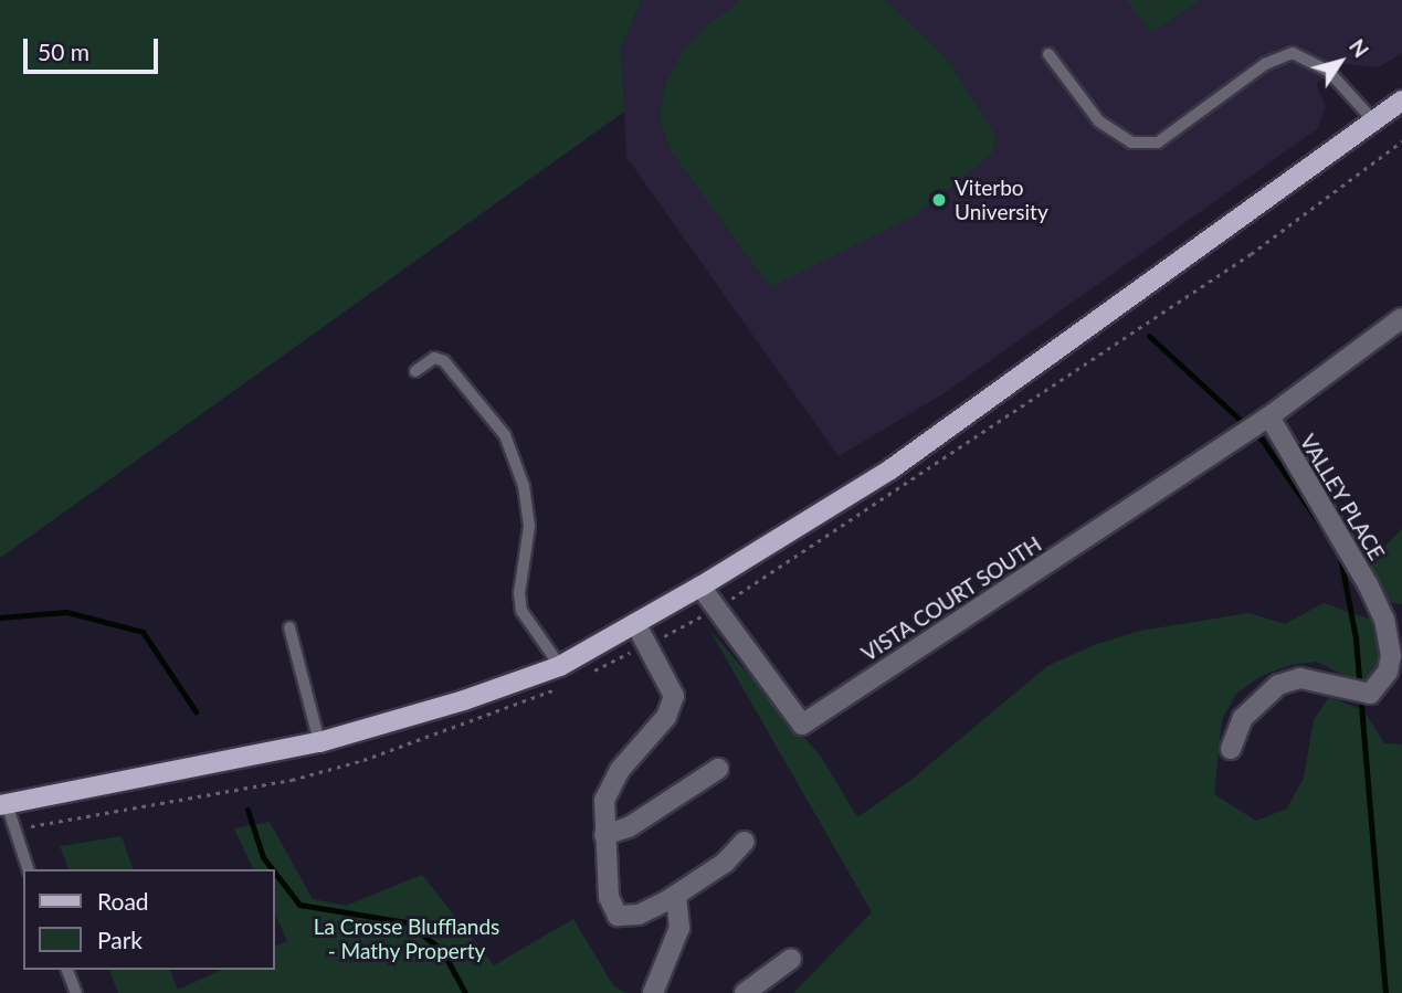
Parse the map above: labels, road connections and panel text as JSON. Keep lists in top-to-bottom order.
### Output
{
  "streets": {
    "street": ["VALLEY PLACE", "VISTA COURT SOUTH"]
  },
  "crossings": [
    ["VALLEY PLACE", "VISTA COURT SOUTH"]
  ],
  "parks": ["La Crosse Blufflands - Mathy Property"],
  "places": ["Viterbo University"],
  "legend": ["Road", "Park"],
  "scale_bar": "50 m",
  "north": "top right"
}
